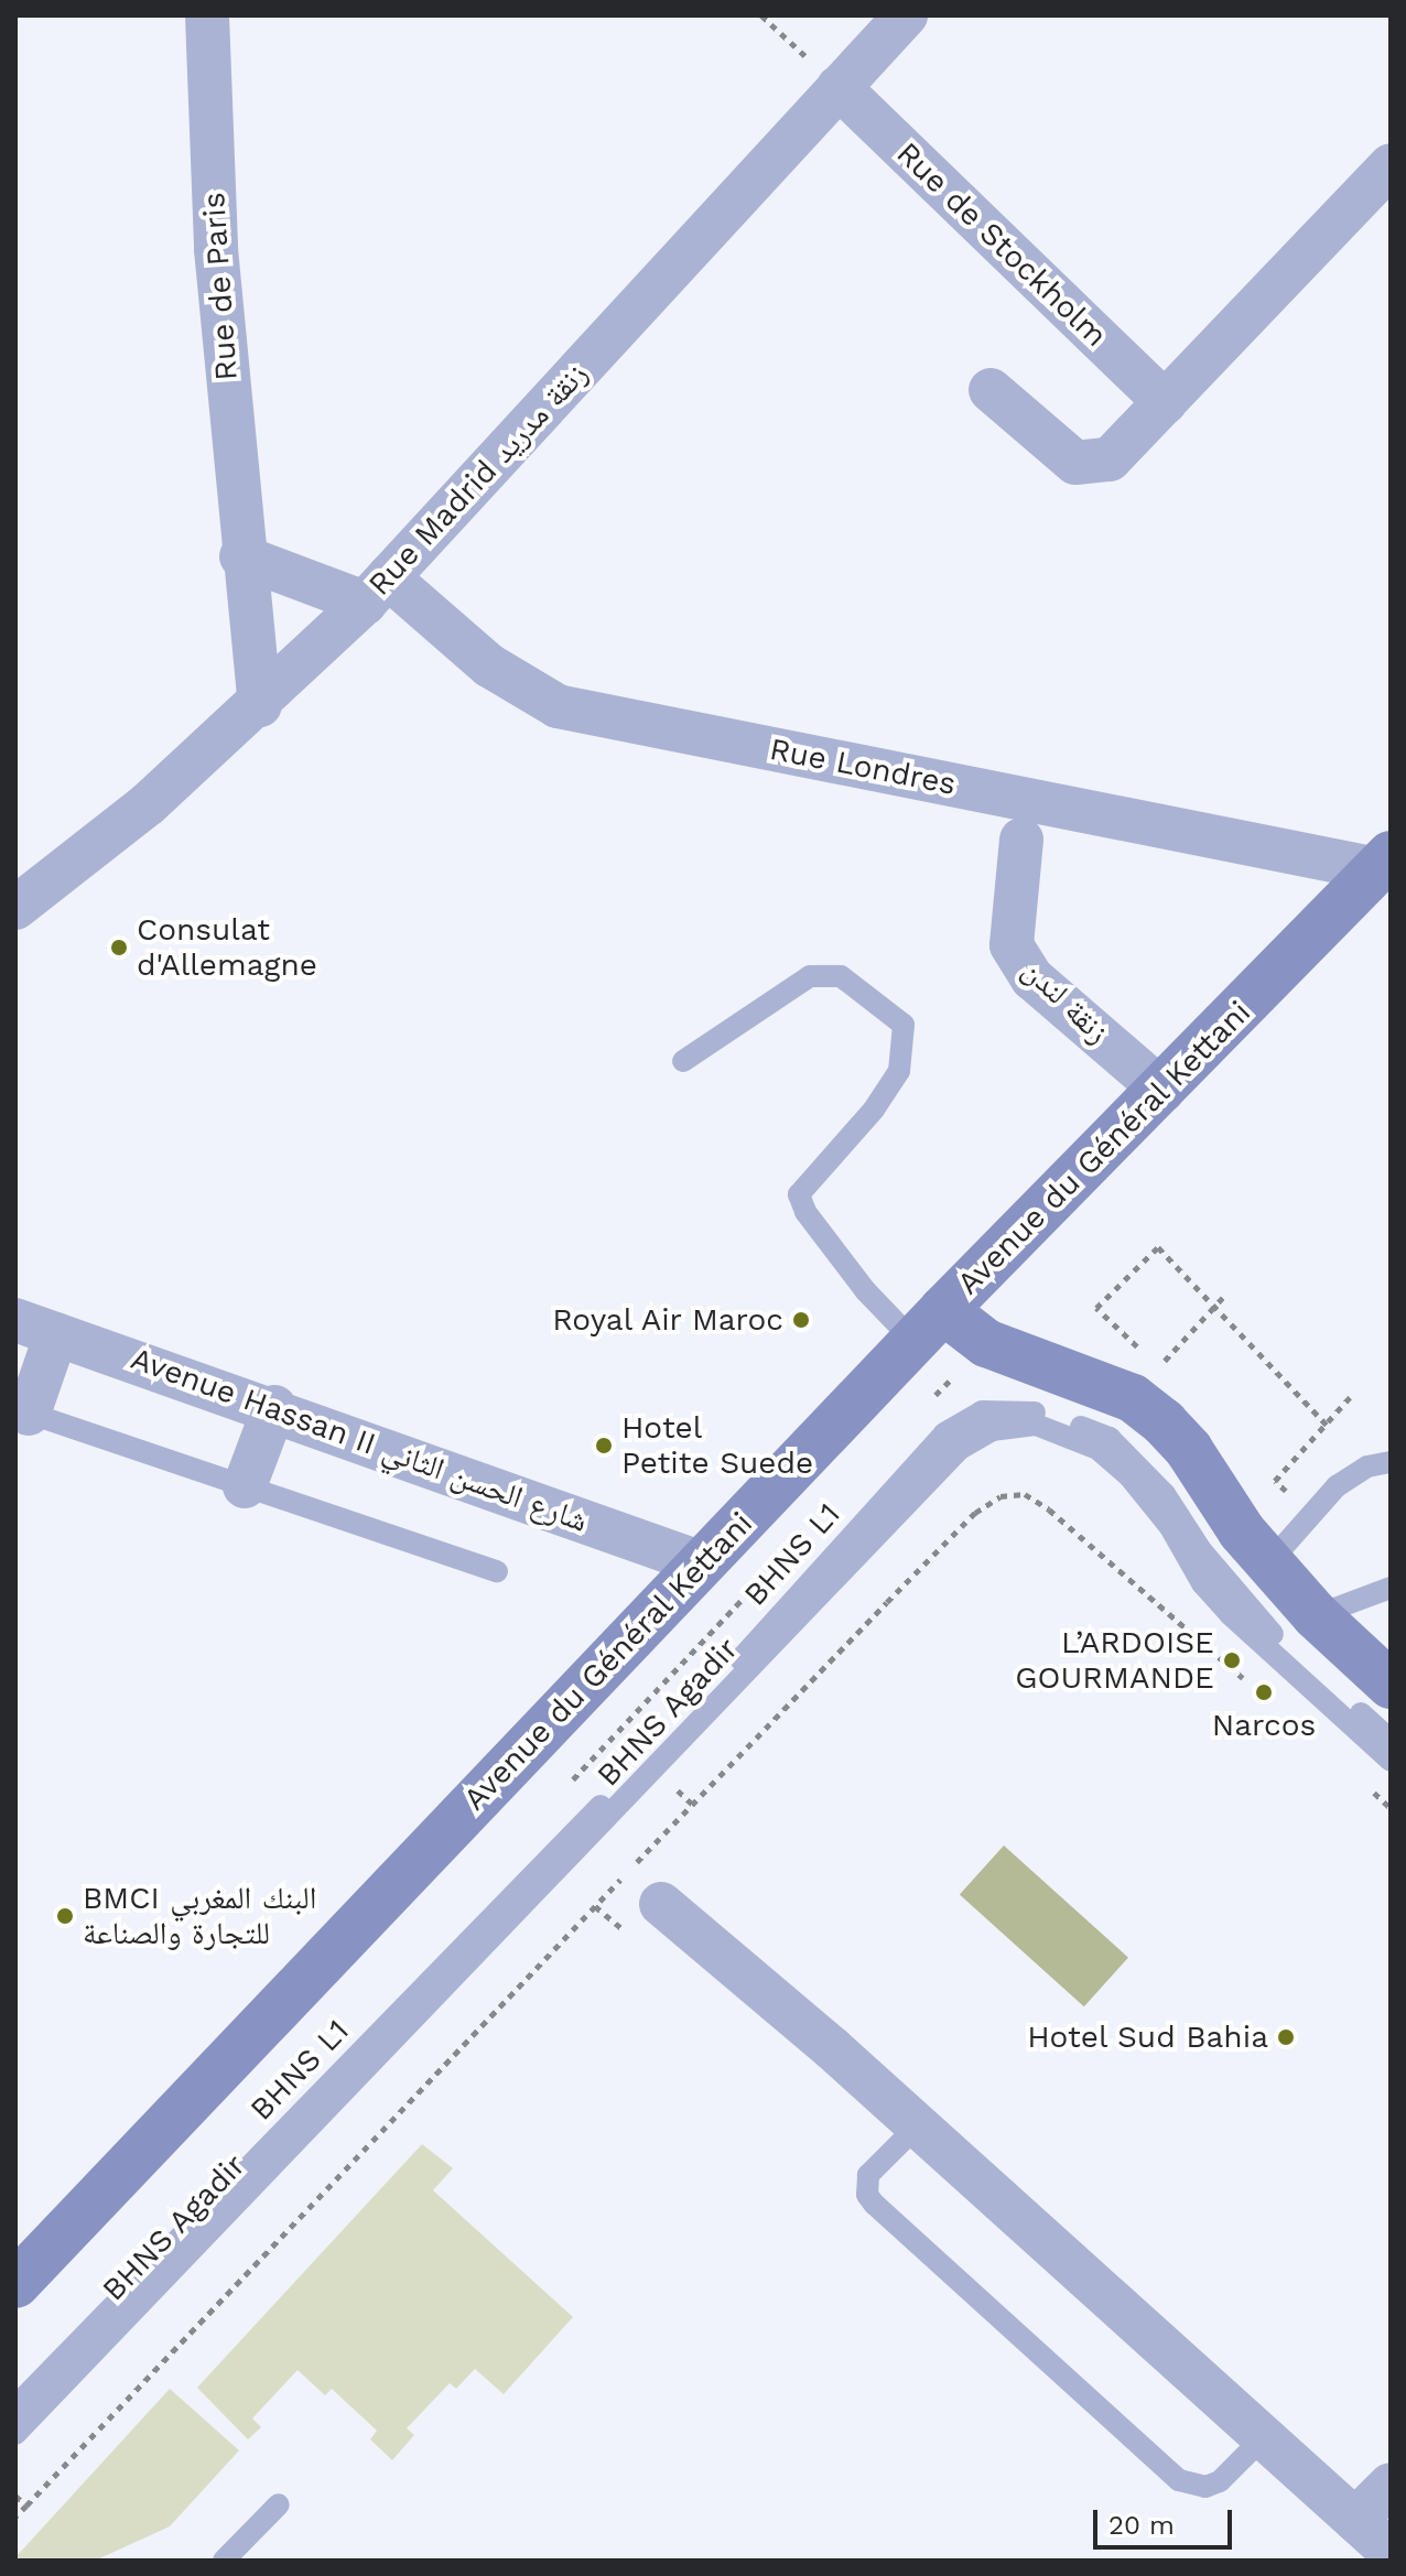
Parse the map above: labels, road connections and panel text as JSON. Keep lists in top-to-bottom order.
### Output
{
  "streets": {
    "street": [
      "Rue de Stockholm",
      "Rue de Paris",
      "Rue Madrid زنقة مدريد",
      "Rue Londres",
      "زنقة لندن",
      "Avenue du Général Kettani",
      "Avenue Hassan II شارع الحسن الثاني"
    ],
    "lane": ["BHNS L1", "BHNS Agadir"]
  },
  "crossings": [
    ["Rue de Stockholm", "Rue Madrid زنقة مدريد"],
    ["Rue de Paris", "Rue Madrid زنقة مدريد"],
    ["Rue Madrid زنقة مدريد", "Rue Londres"],
    ["Rue Londres", "Avenue du Général Kettani"],
    ["زنقة لندن", "Avenue du Général Kettani"],
    ["Avenue du Général Kettani", "Avenue Hassan II شارع الحسن الثاني"]
  ],
  "places": [
    "Consulat d'Allemagne",
    "Royal Air Maroc",
    "Hotel Petite Suede",
    "L’ARDOISE GOURMANDE",
    "Narcos",
    "BMCI البنك المغربي للتجارة والصناعة",
    "Hotel Sud Bahia"
  ],
  "scale_bar": "20 m"
}
